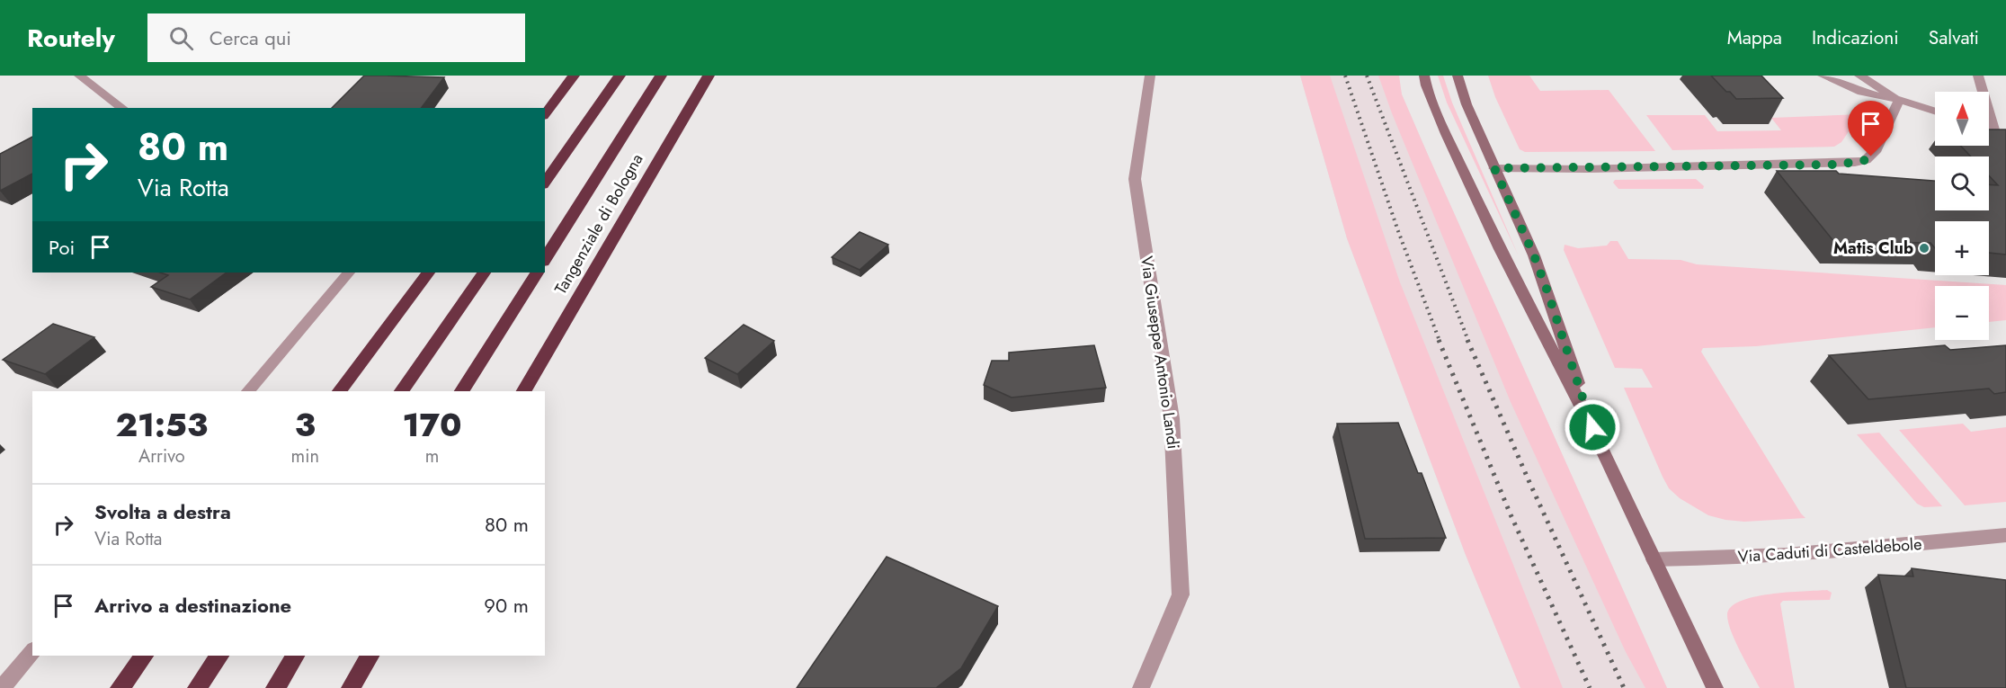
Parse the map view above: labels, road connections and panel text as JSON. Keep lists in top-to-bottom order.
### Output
{
  "streets": {
    "highway": ["Tangenziale di Bologna"],
    "street": ["Via Giuseppe Antonio Landi", "Via Caduti di Casteldebole"]
  },
  "places": ["Matis Club"],
  "north": "top",
  "page": {
    "header": "Routely",
    "search": "Cerca qui",
    "nav": ["Mappa", "Indicazioni", "Salvati"],
    "map_buttons": ["+", "−"],
    "turn": ["80 m", "Via Rotta"],
    "then": "Poi",
    "eta": [
      "21:53",
      "Arrivo",
      "3",
      "min",
      "170",
      "m"
    ],
    "list": [
      {
        "name": "Svolta a destra",
        "note": "Via Rotta",
        "value": "80 m"
      },
      {
        "name": "Arrivo a destinazione",
        "value": "90 m"
      }
    ]
  }
}
